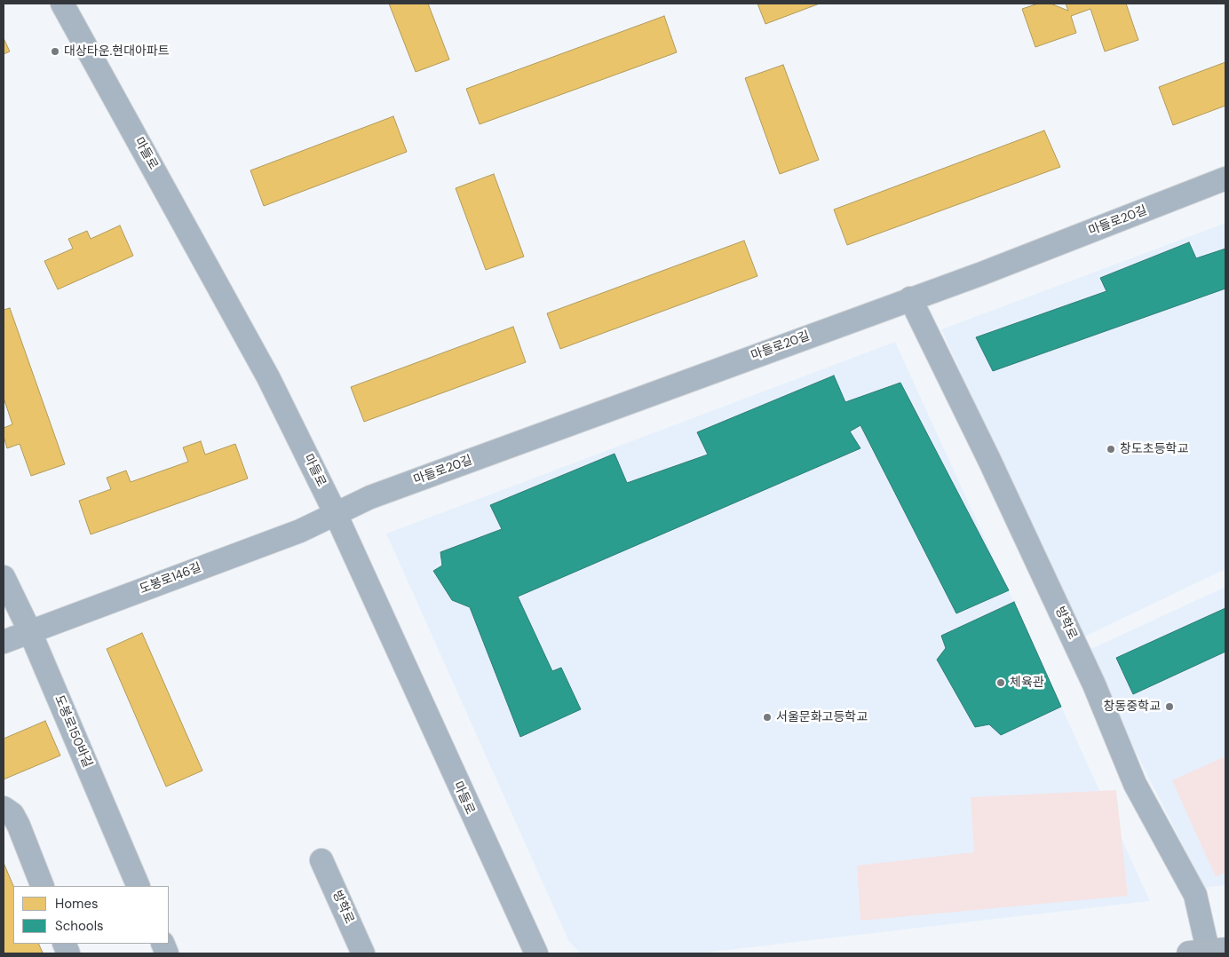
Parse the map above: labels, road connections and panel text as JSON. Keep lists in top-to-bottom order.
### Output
{
  "streets": {
    "street": [
      "마들로",
      "마들로20길",
      "도봉로146길",
      "방학로",
      "도봉로150바길"
    ]
  },
  "crossings": [
    ["마들로", "마들로20길"],
    ["마들로", "도봉로146길"],
    ["마들로20길", "도봉로146길"],
    ["마들로20길", "방학로"],
    ["도봉로146길", "도봉로150바길"]
  ],
  "places": [
    "대상타운.현대아파트",
    "창도초등학교",
    "체육관",
    "창동중학교",
    "서울문화고등학교"
  ],
  "legend": ["Homes", "Schools"]
}
